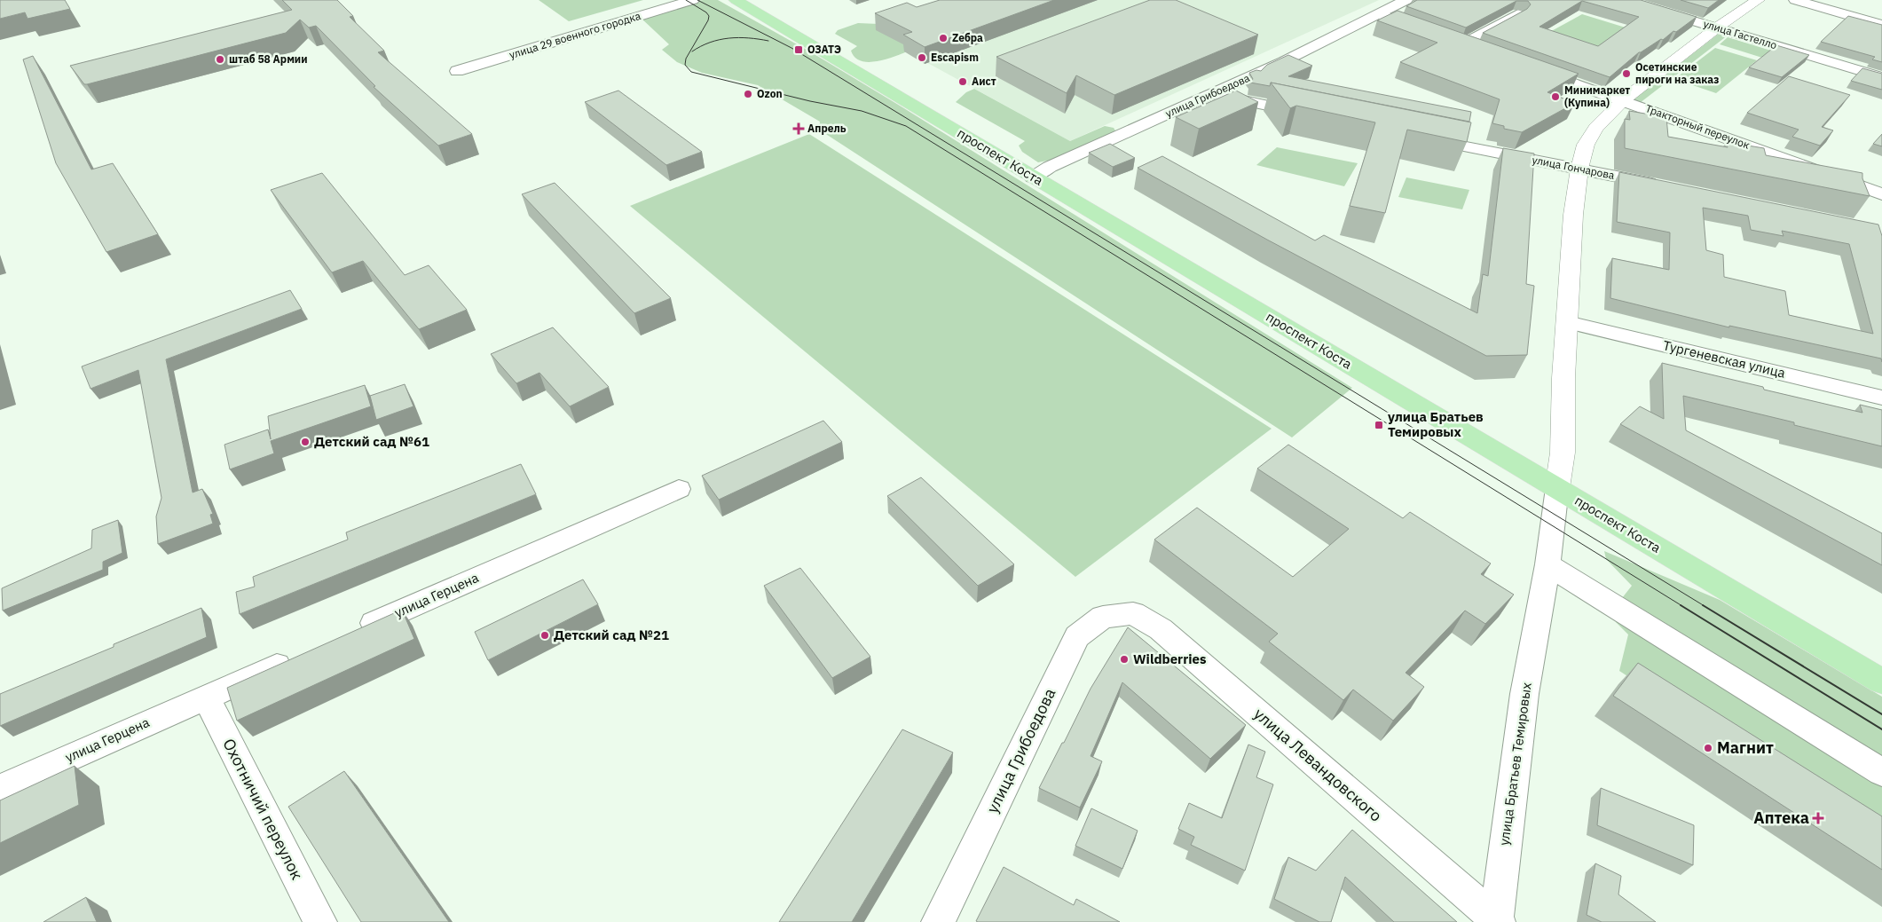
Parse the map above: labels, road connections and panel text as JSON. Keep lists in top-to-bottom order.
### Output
{
  "streets": {
    "main road": ["проспект Коста"],
    "street": [
      "улица Гастелло",
      "улица 29 военного городка",
      "улица Грибоедова",
      "Тракторный переулок",
      "улица Гончарова",
      "Тургеневская улица",
      "улица Герцена",
      "улица Братьев Темировых",
      "улица Левандовского",
      "Охотничий переулок"
    ]
  },
  "crossings": [
    ["улица Гастелло", "улица Братьев Темировых"],
    ["улица Грибоедова", "проспект Коста"],
    ["улица Грибоедова", "улица Левандовского"],
    ["Тракторный переулок", "улица Братьев Темировых"],
    ["проспект Коста", "улица Братьев Темировых"],
    ["улица Гончарова", "улица Братьев Темировых"],
    ["Тургеневская улица", "улица Братьев Темировых"],
    ["улица Герцена", "Охотничий переулок"],
    ["улица Братьев Темировых", "улица Левандовского"]
  ],
  "places": {
    "other": [
      "Zeбра",
      "Escapism",
      "штаб 58 Армии",
      "Осетинские пироги на заказ",
      "Аист",
      "Ozon",
      "Минимаркет (Купина)",
      "Детский сад №61",
      "Детский сад №21",
      "Wildberries",
      "Магнит"
    ],
    "transit": ["ОЗАТЭ", "улица Братьев Темировых"],
    "health": ["Апрель", "Аптека"]
  }
}
